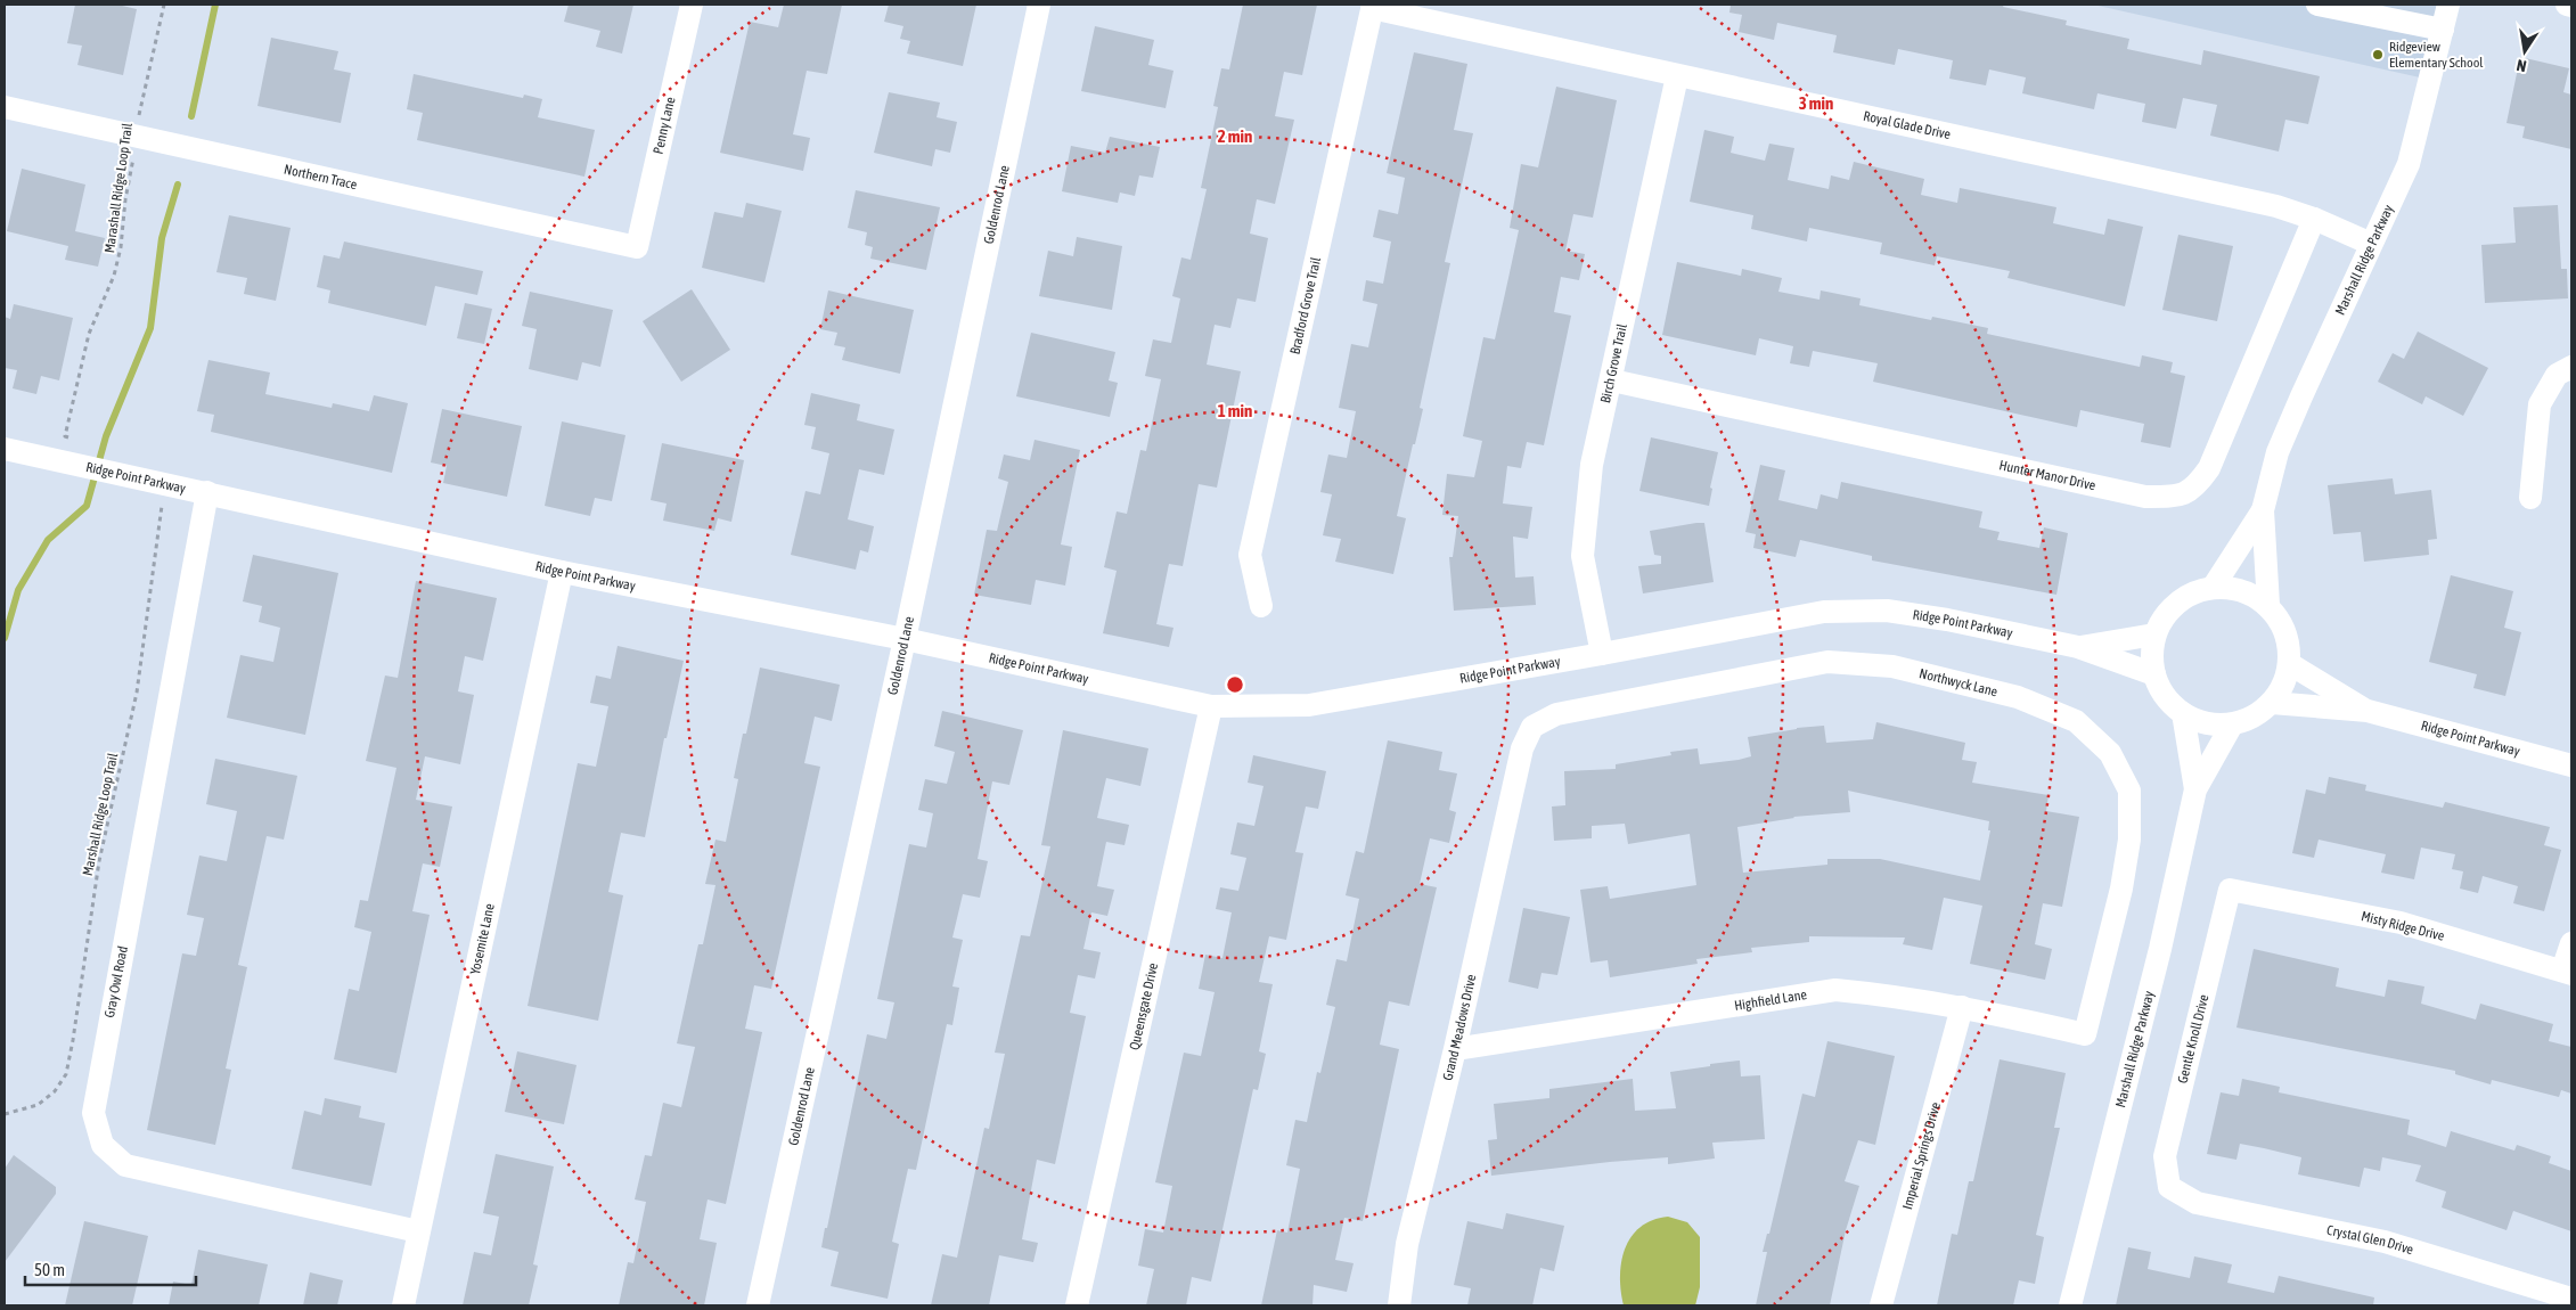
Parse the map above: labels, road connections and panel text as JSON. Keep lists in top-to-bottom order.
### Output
{
  "streets": {
    "street": [
      "Penny Lane",
      "Royal Glade Drive",
      "Northern Trace",
      "Goldenrod Lane",
      "Marshall Ridge Parkway",
      "Bradford Grove Trail",
      "Birch Grove Trail",
      "Hunter Manor Drive",
      "Ridge Point Parkway",
      "Northwyck Lane",
      "Misty Ridge Drive",
      "Yosemite Lane",
      "Gray Owl Road",
      "Highfield Lane",
      "Queensgate Drive",
      "Grand Meadows Drive",
      "Gentle Knoll Drive",
      "Imperial Springs Drive",
      "Crystal Glen Drive"
    ],
    "path": ["Marashall Ridge Loop Trail", "Marshall Ridge Loop Trail"]
  },
  "crossings": [
    ["Penny Lane", "Northern Trace"],
    ["Royal Glade Drive", "Marshall Ridge Parkway"],
    ["Royal Glade Drive", "Bradford Grove Trail"],
    ["Royal Glade Drive", "Birch Grove Trail"],
    ["Royal Glade Drive", "Hunter Manor Drive"],
    ["Northern Trace", "Marashall Ridge Loop Trail"],
    ["Goldenrod Lane", "Ridge Point Parkway"],
    ["Birch Grove Trail", "Hunter Manor Drive"],
    ["Birch Grove Trail", "Ridge Point Parkway"],
    ["Ridge Point Parkway", "Marshall Ridge Loop Trail"],
    ["Ridge Point Parkway", "Yosemite Lane"],
    ["Ridge Point Parkway", "Gray Owl Road"],
    ["Ridge Point Parkway", "Queensgate Drive"],
    ["Northwyck Lane", "Highfield Lane"],
    ["Northwyck Lane", "Grand Meadows Drive"],
    ["Misty Ridge Drive", "Gentle Knoll Drive"],
    ["Yosemite Lane", "Gray Owl Road"],
    ["Highfield Lane", "Grand Meadows Drive"],
    ["Highfield Lane", "Imperial Springs Drive"],
    ["Gentle Knoll Drive", "Crystal Glen Drive"]
  ],
  "places": ["Ridgeview Elementary School"],
  "scale_bar": "50 m",
  "north": "bottom",
  "rings": ["3 min", "2 min", "1 min"]
}
